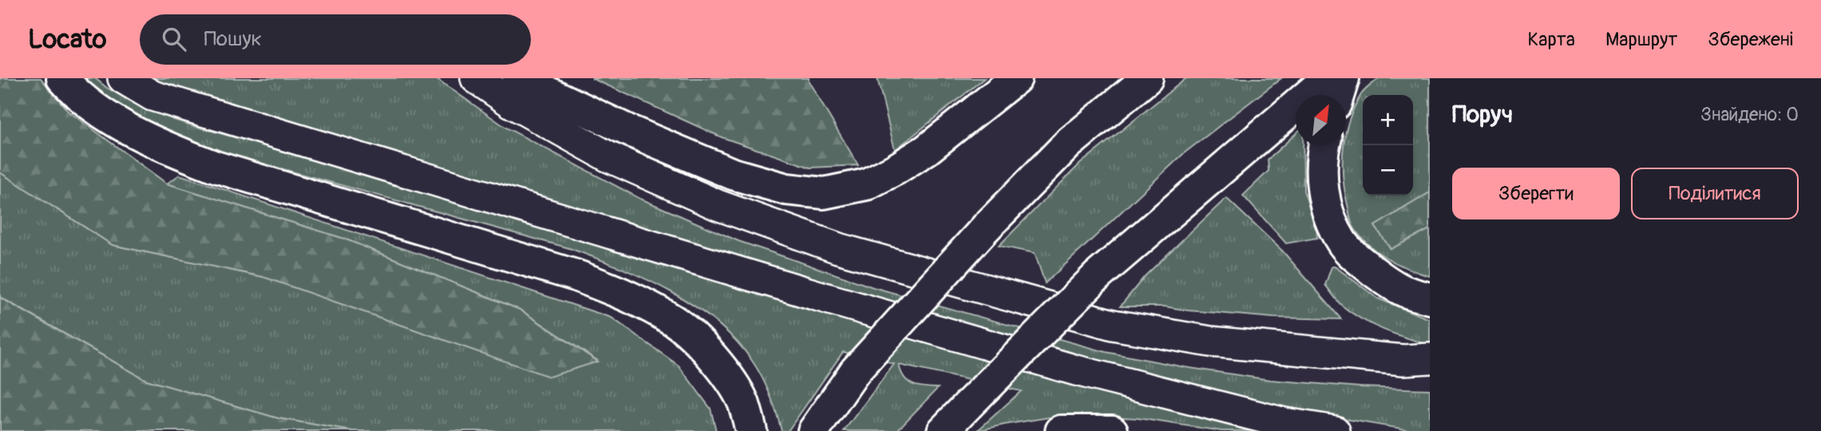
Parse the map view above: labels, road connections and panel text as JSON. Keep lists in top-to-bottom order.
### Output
{
  "north": "top right",
  "page": {
    "header": "Locato",
    "search": "Пошук",
    "nav": ["Карта", "Маршрут", "Збережені"],
    "heading": ["Поруч", "Знайдено: 0"],
    "map_buttons": ["+", "−"],
    "buttons": ["Зберегти", "Поділитися"]
  }
}
